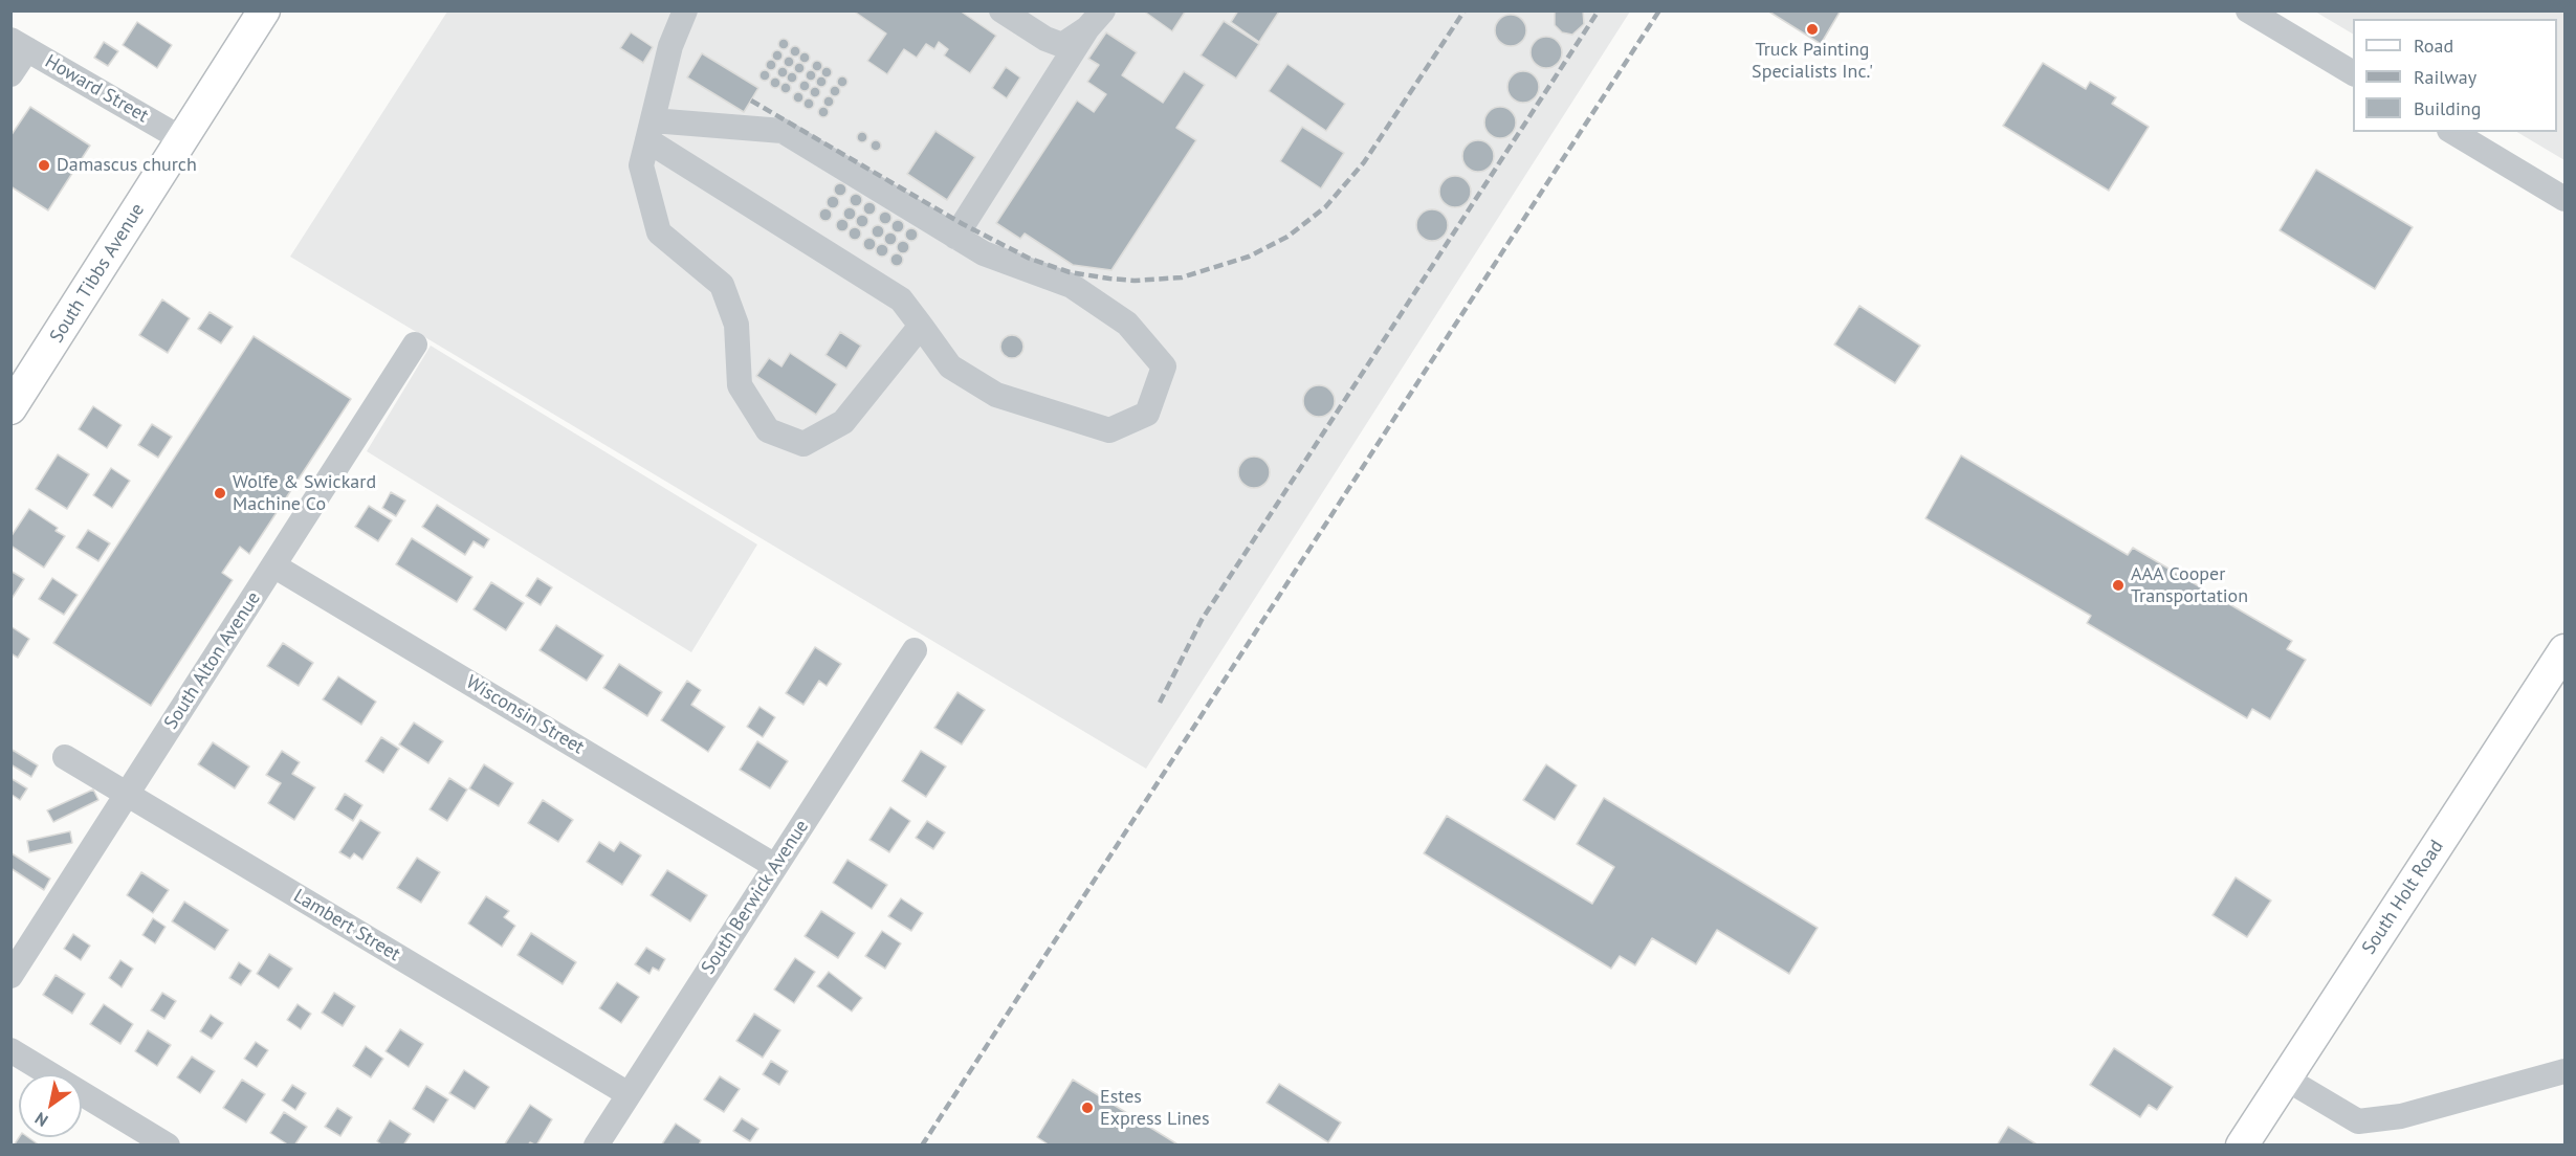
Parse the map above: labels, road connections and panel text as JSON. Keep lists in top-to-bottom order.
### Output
{
  "streets": {
    "main road": ["South Tibbs Avenue", "South Holt Road"],
    "street": [
      "Howard Street",
      "South Alton Avenue",
      "Wisconsin Street",
      "South Berwick Avenue",
      "Lambert Street"
    ]
  },
  "crossings": [
    ["Howard Street", "South Tibbs Avenue"],
    ["South Alton Avenue", "Wisconsin Street"],
    ["South Alton Avenue", "Lambert Street"],
    ["Wisconsin Street", "South Berwick Avenue"],
    ["South Berwick Avenue", "Lambert Street"]
  ],
  "places": [
    "Truck Painting Specialists Inc.'",
    "Damascus church",
    "Wolfe & Swickard Machine Co",
    "AAA Cooper Transportation",
    "Estes Express Lines"
  ],
  "legend": ["Road", "Railway", "Building"],
  "north": "bottom left"
}
